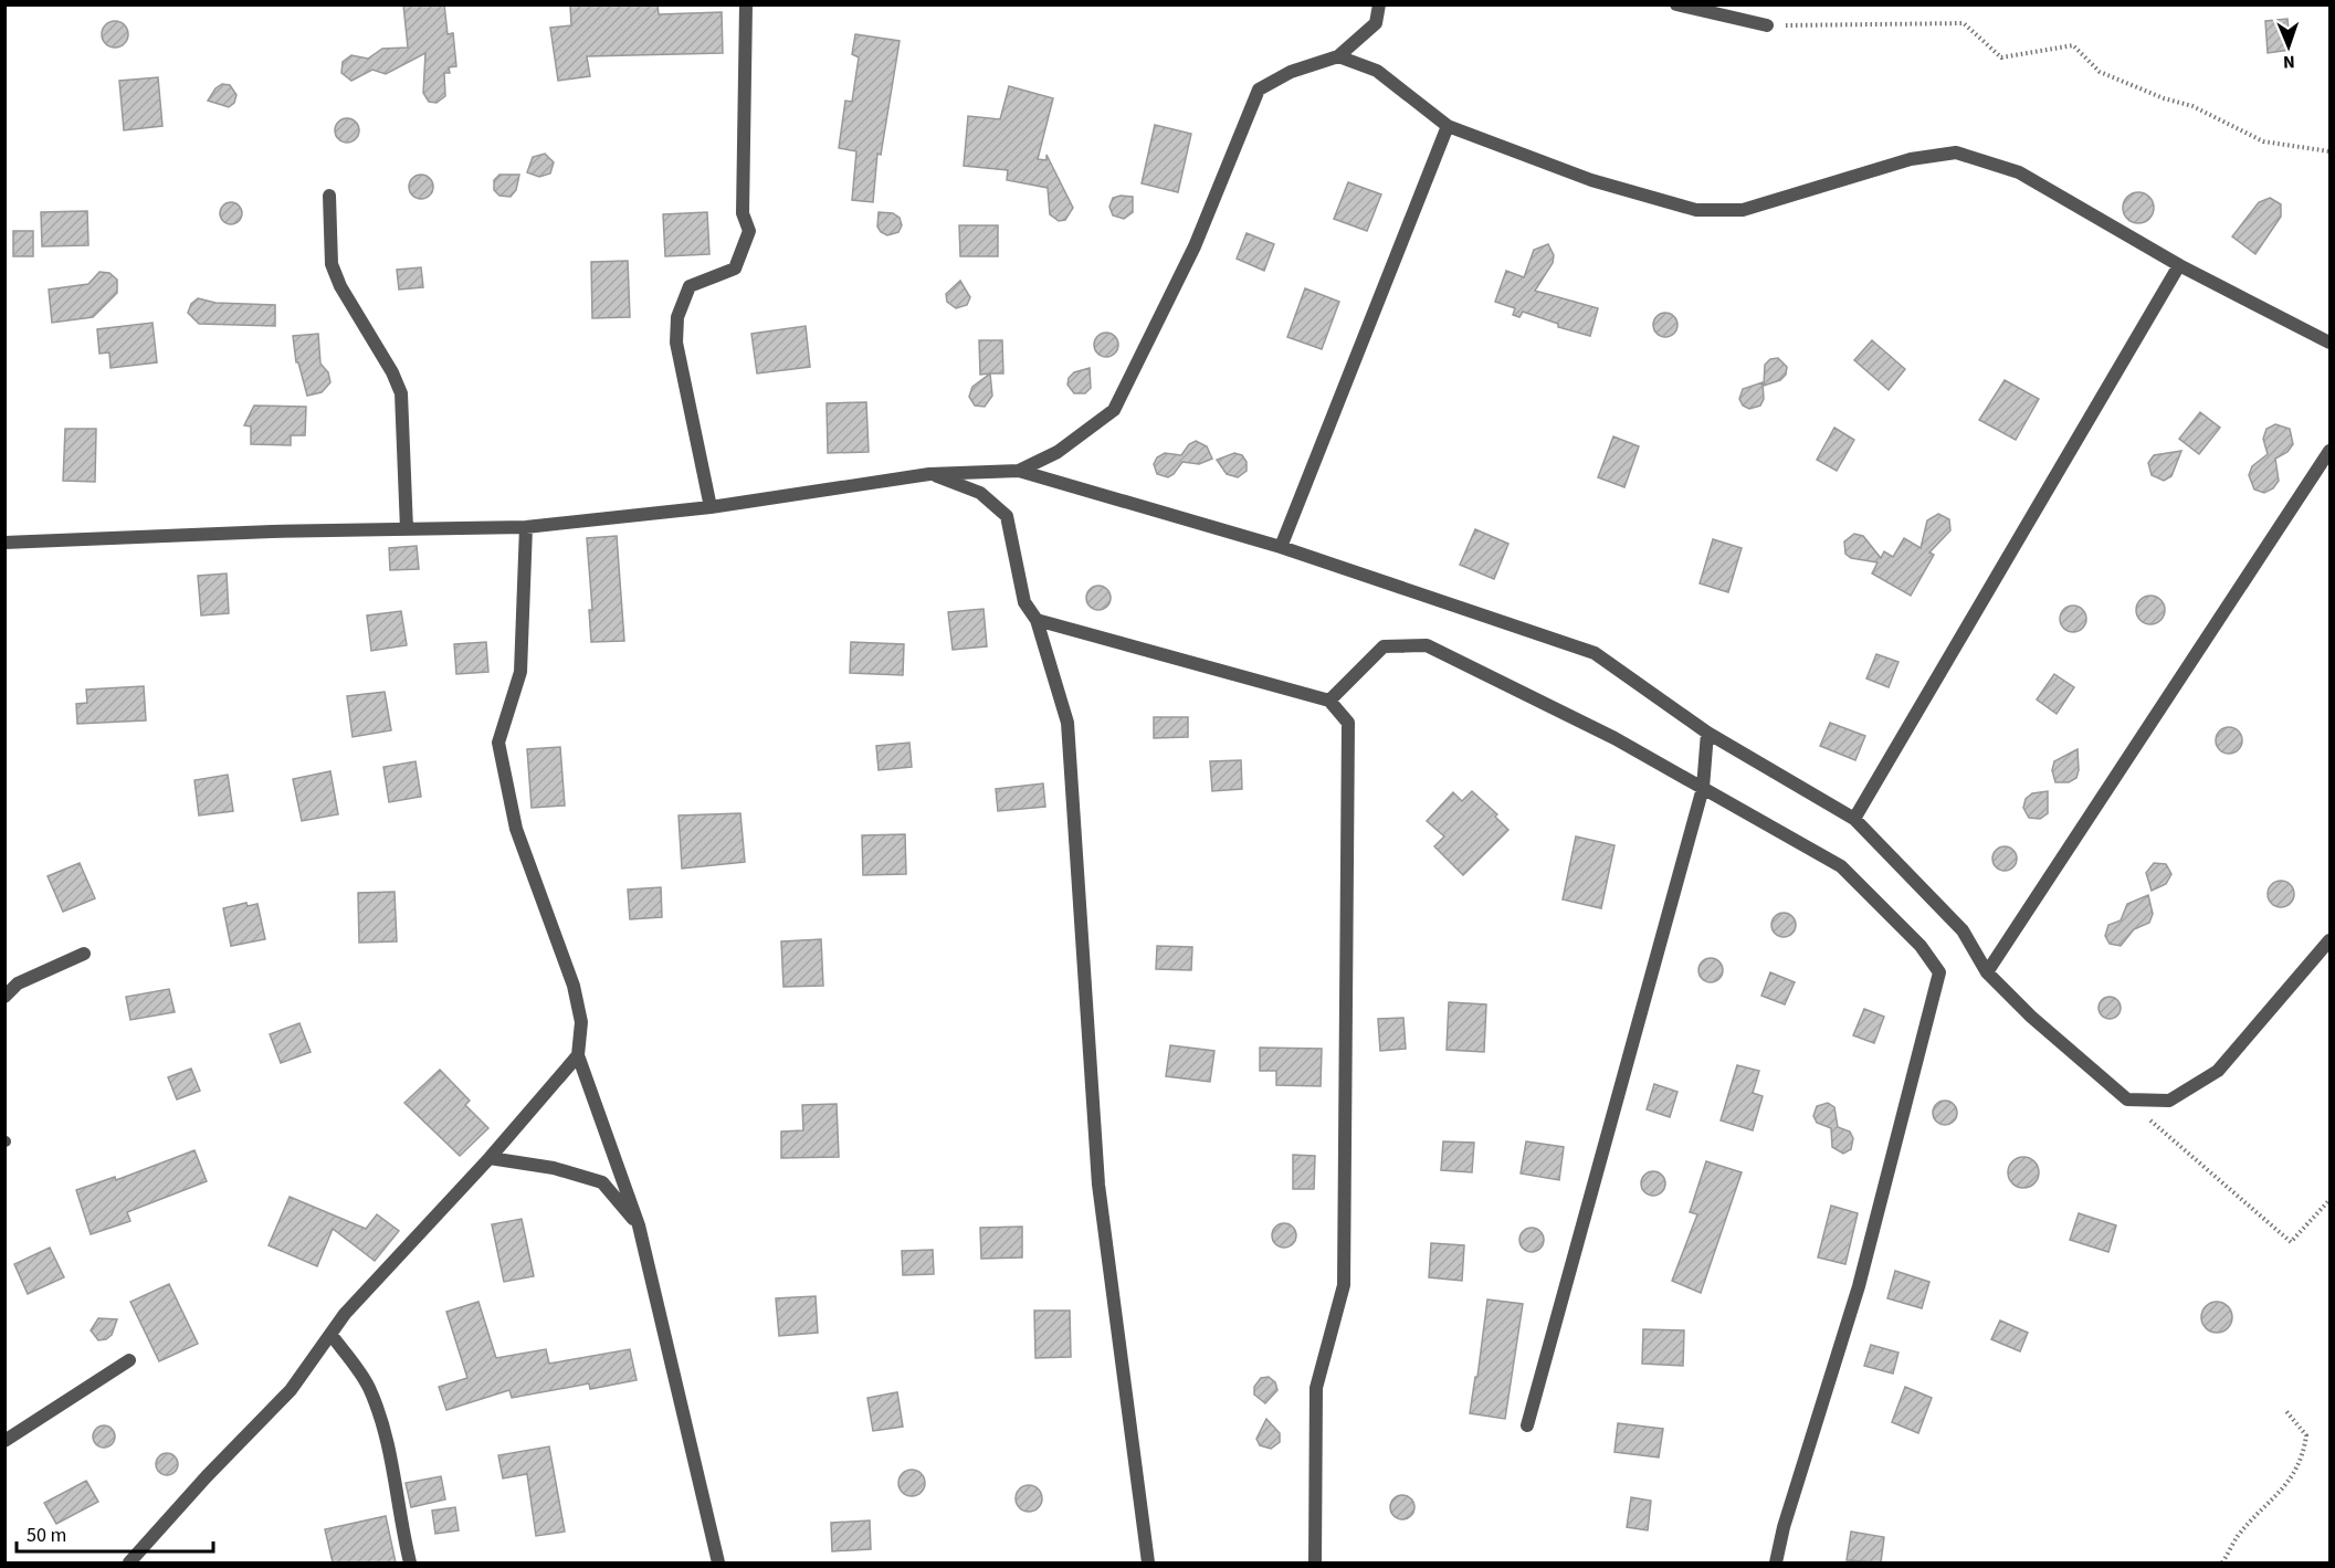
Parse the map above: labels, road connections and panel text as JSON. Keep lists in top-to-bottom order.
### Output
{
  "scale_bar": "50 m",
  "north": "bottom"
}
